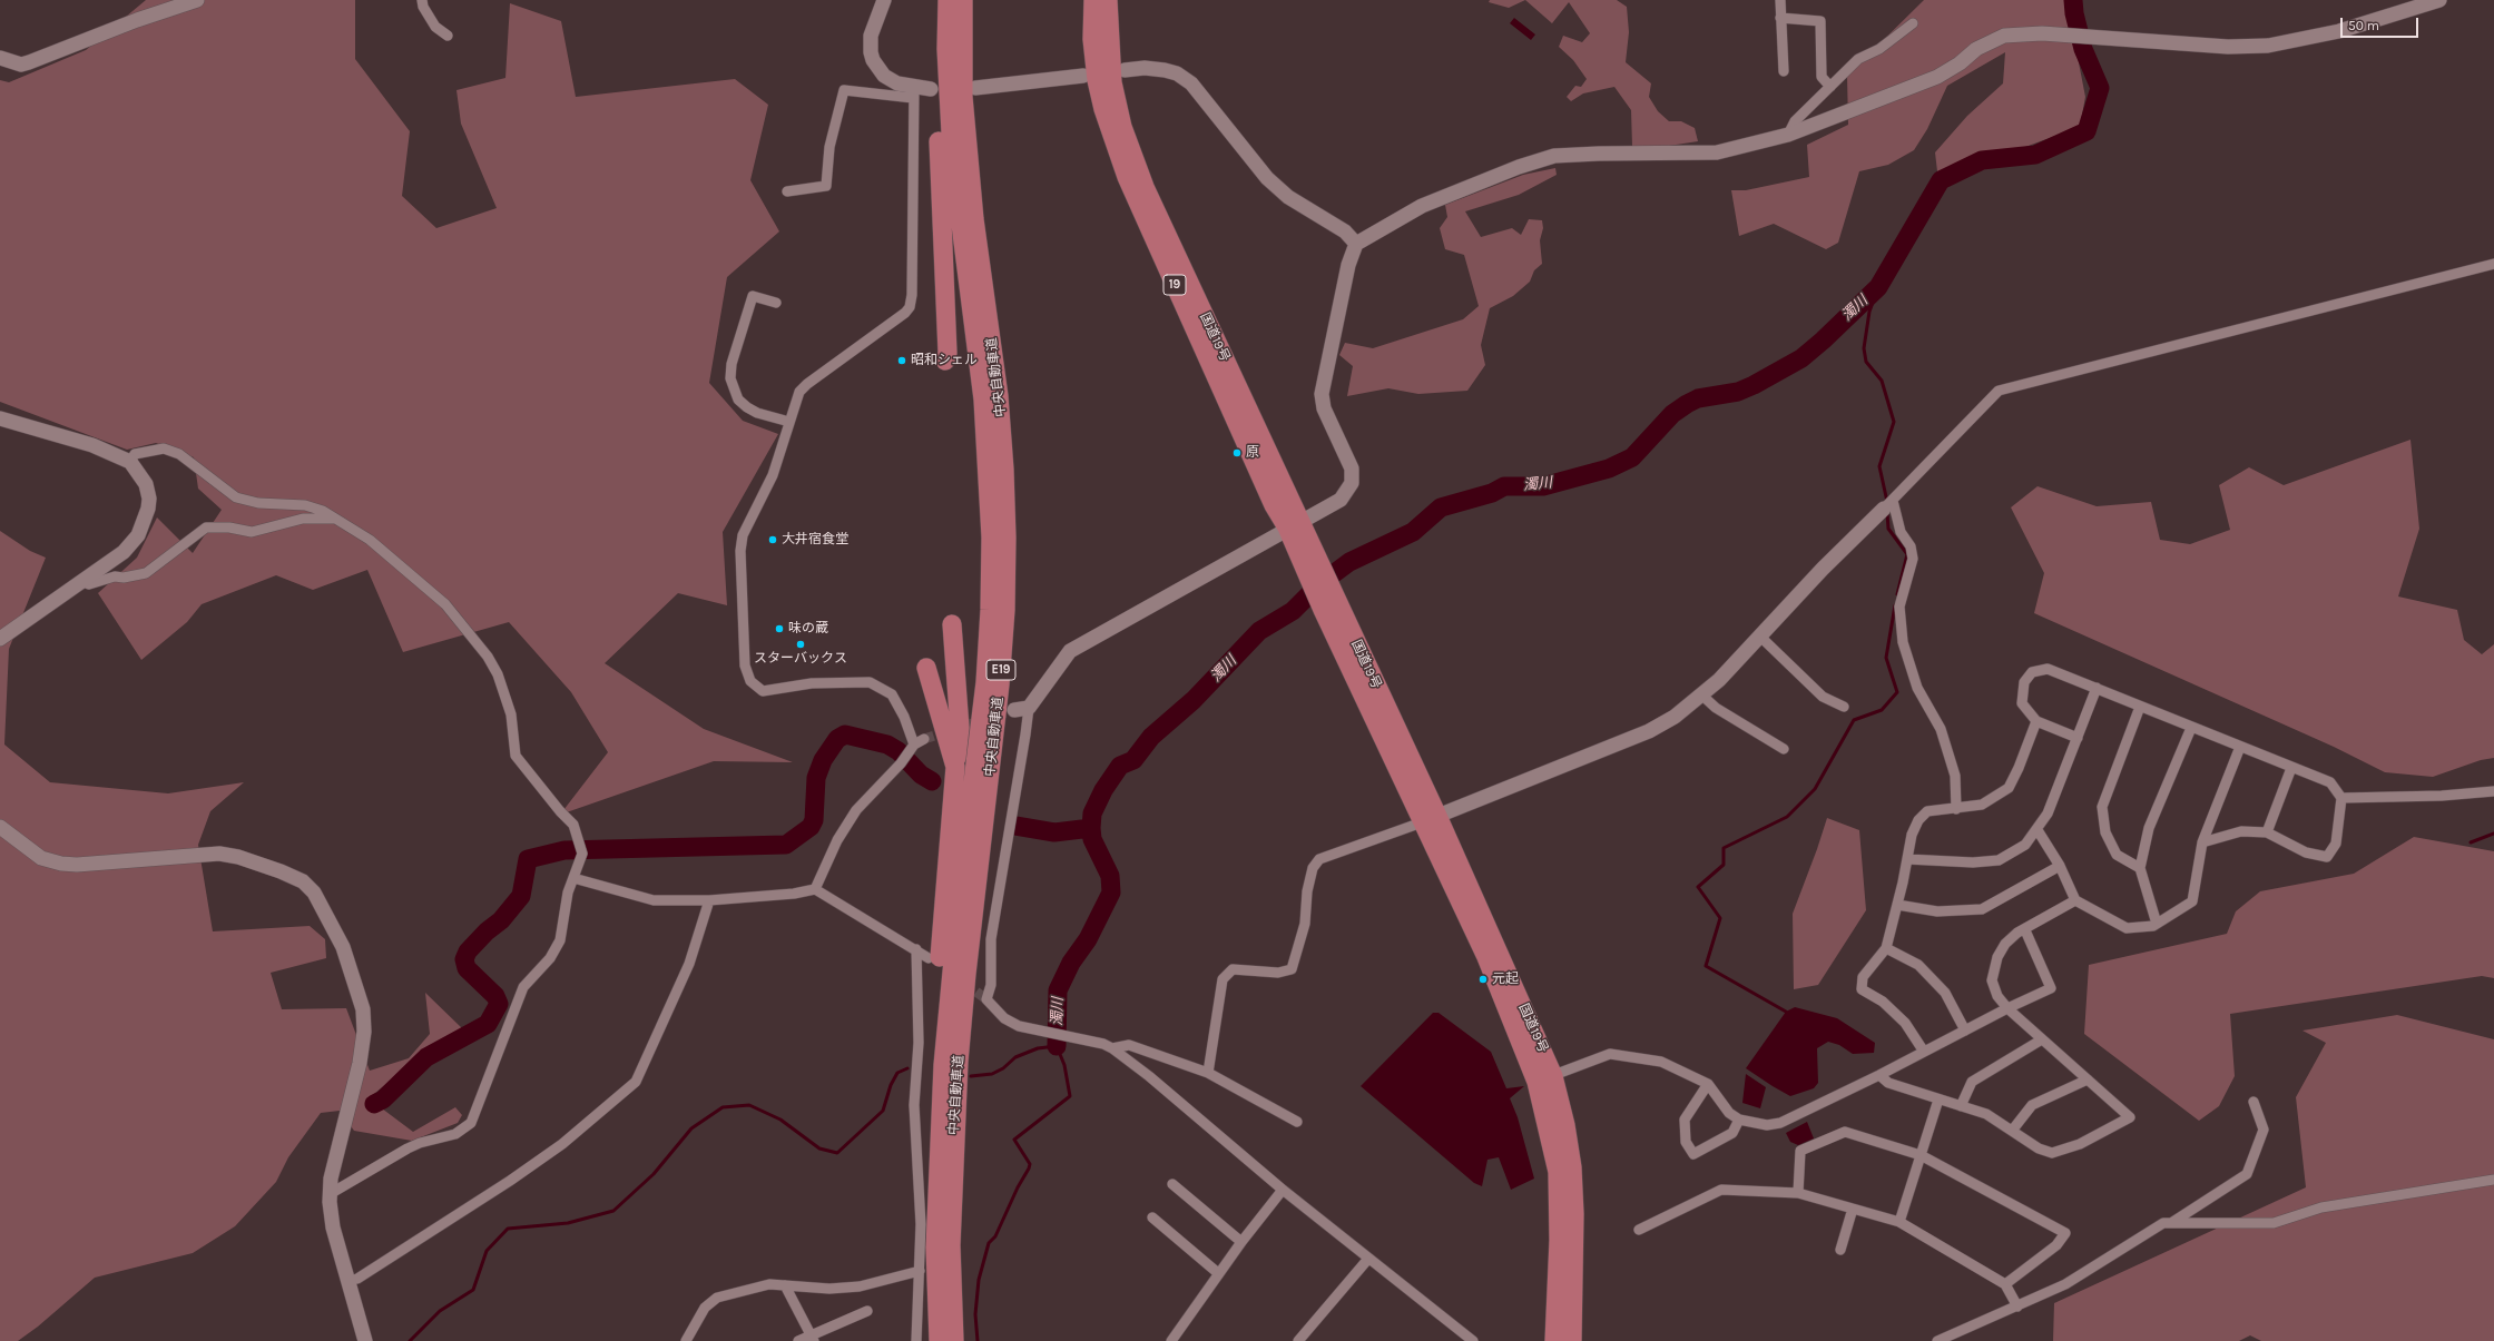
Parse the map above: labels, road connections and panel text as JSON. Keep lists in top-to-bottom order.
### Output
{
  "streets": {
    "highway": [
      "19",
      "国道19号",
      "中央自動車道",
      "E19"
    ]
  },
  "water": ["濁川"],
  "places": [
    "昭和シェル",
    "原",
    "大井宿食堂",
    "味の蔵",
    "スターバックス",
    "元起"
  ],
  "scale_bar": "50 m"
}
